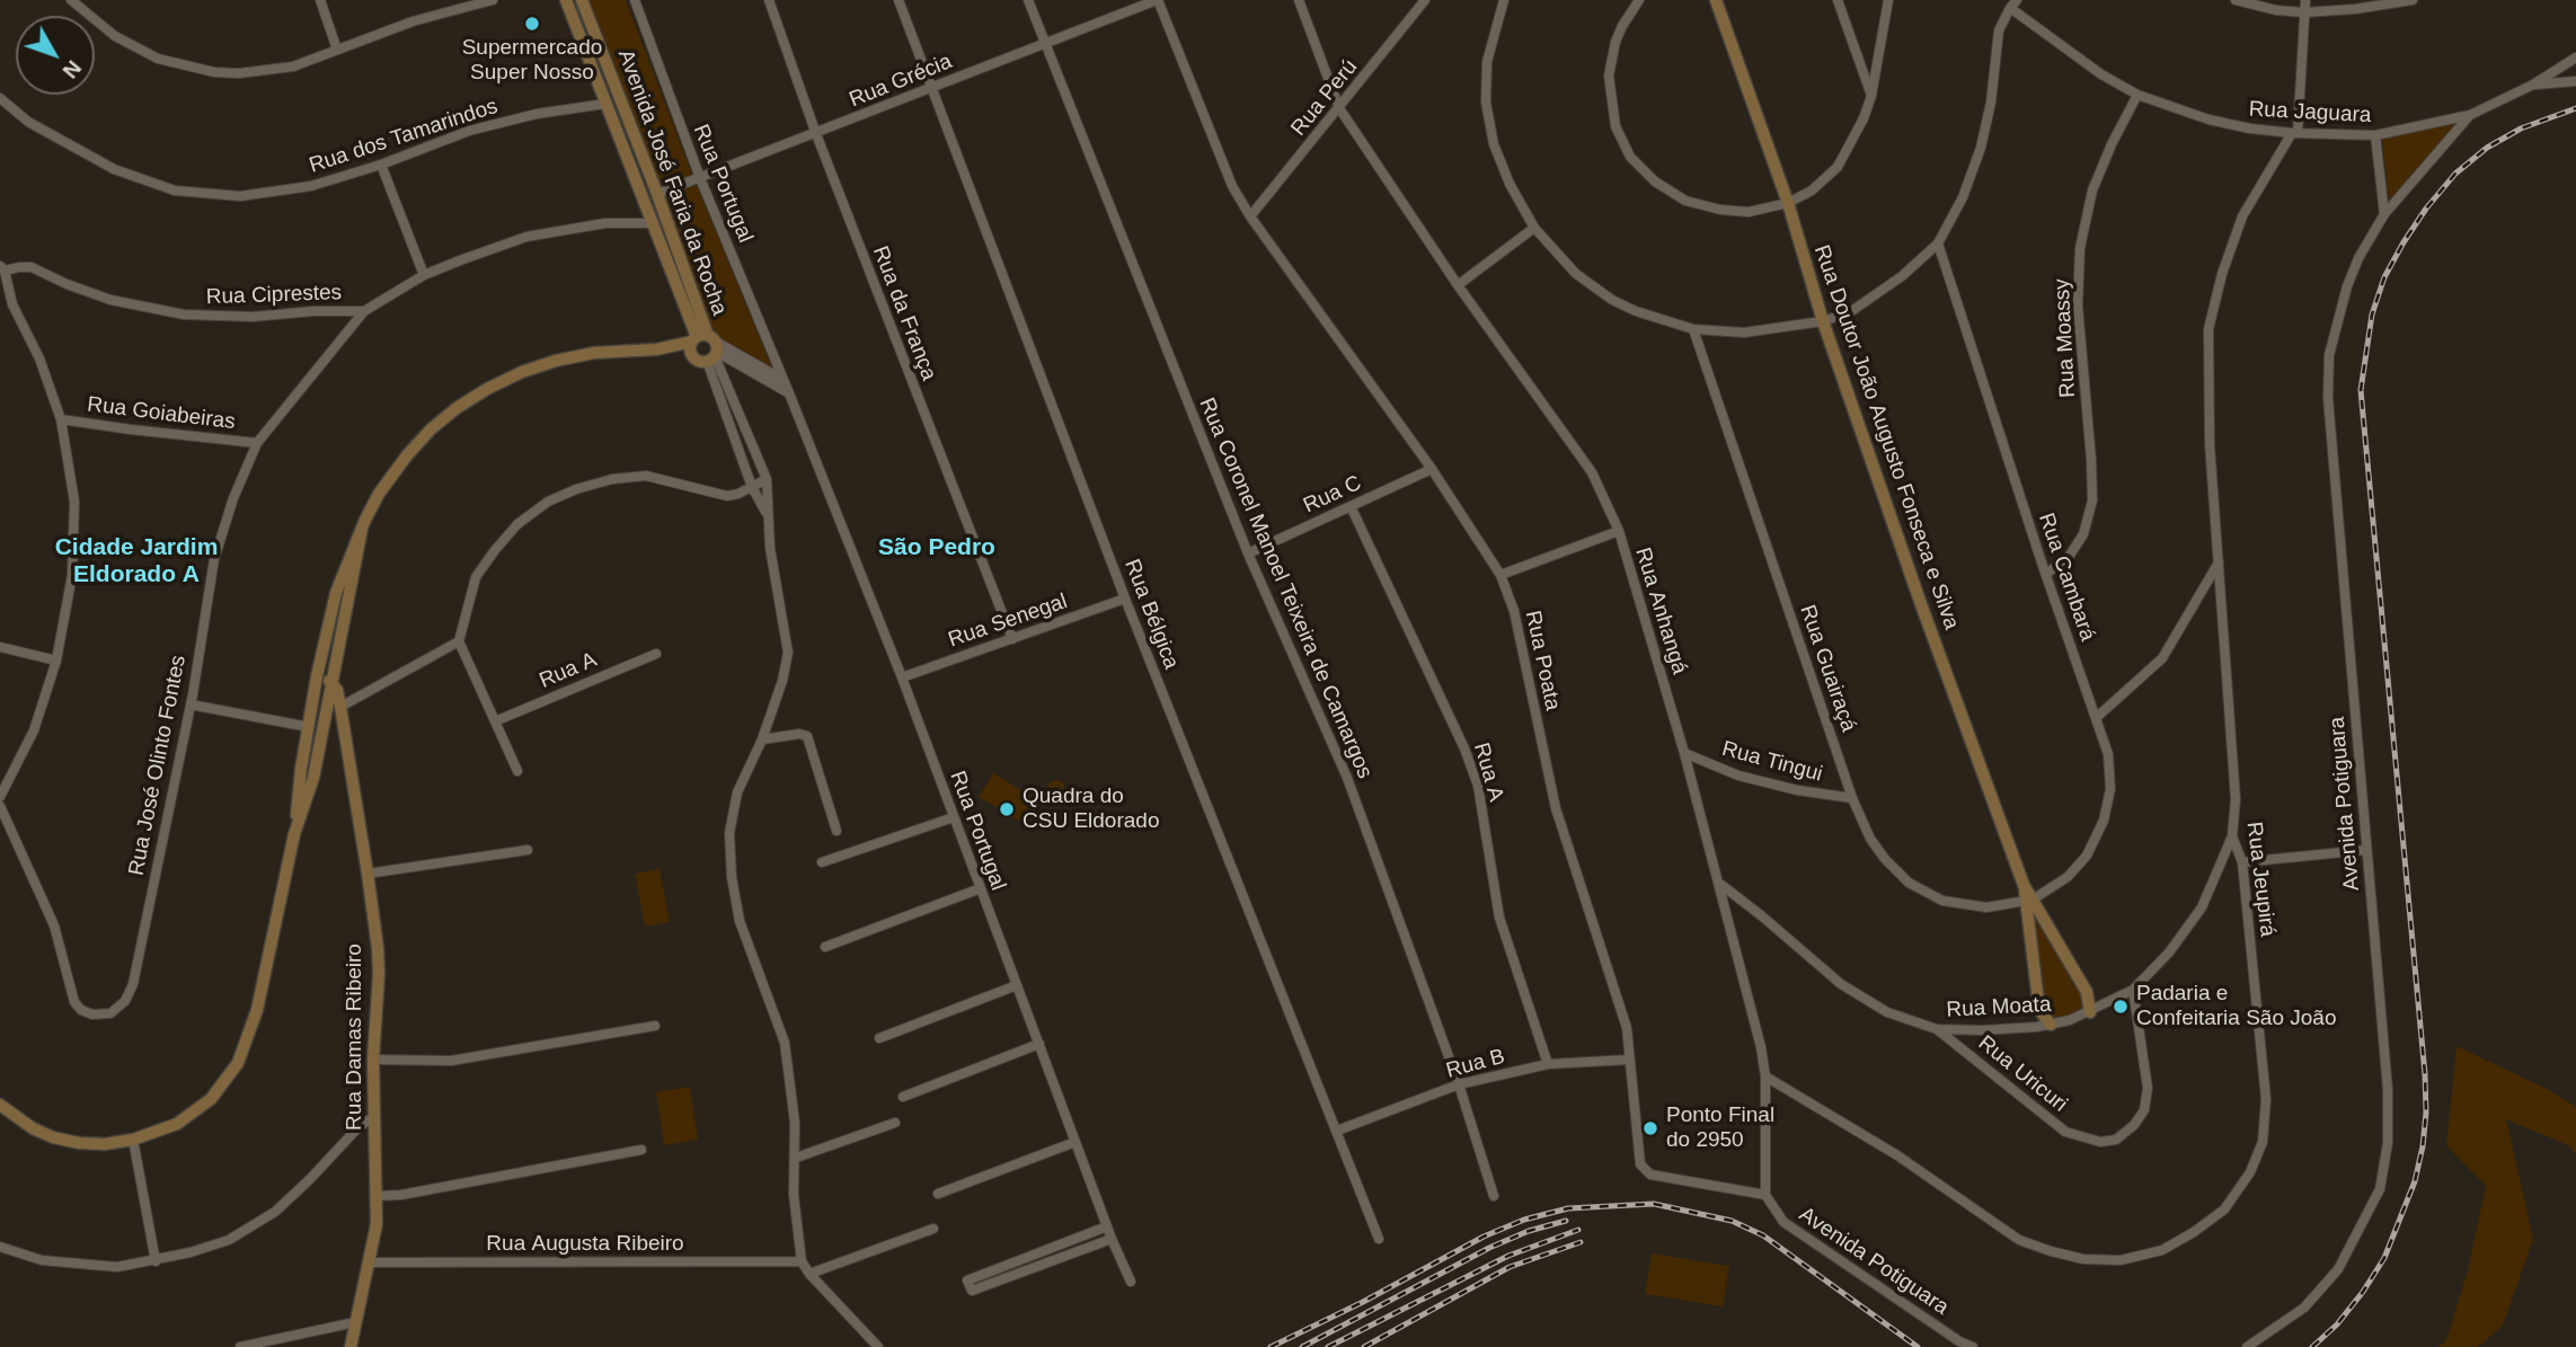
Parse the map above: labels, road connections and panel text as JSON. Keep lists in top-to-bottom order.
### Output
{
  "streets": {
    "street": [
      "Rua Grécia",
      "Rua Perú",
      "Rua Jaguara",
      "Rua dos Tamarindos",
      "Avenida José Faria da Rocha",
      "Rua Portugal",
      "Rua Ciprestes",
      "Rua da França",
      "Rua Moassy",
      "Rua Goiabeiras",
      "Rua Doutor João Augusto Fonseca e Silva",
      "Rua C",
      "Rua Cambará",
      "Rua Coronel Manoel Teixeira de Camargos",
      "Rua Anhangá",
      "Rua Bélgica",
      "Rua Senegal",
      "Rua Poata",
      "Rua Guairaçá",
      "Rua A",
      "Rua Tingui",
      "Rua José Olinto Fontes",
      "Avenida Potiguara",
      "Rua Jeupirá",
      "Rua Moata",
      "Rua Damas Ribeiro",
      "Rua B",
      "Rua Uricuri",
      "Rua Augusta Ribeiro"
    ]
  },
  "crossings": [
    ["Rua Grécia", "Avenida José Faria da Rocha"],
    ["Rua Grécia", "Rua Portugal"],
    ["Rua Grécia", "Rua da França"],
    ["Rua Grécia", "Rua Coronel Manoel Teixeira de Camargos"],
    ["Rua Grécia", "Rua Bélgica"],
    ["Rua Grécia", "Rua Poata"],
    ["Rua Perú", "Rua Anhangá"],
    ["Rua Perú", "Rua Poata"],
    ["Rua Jaguara", "Rua Moassy"],
    ["Rua Jaguara", "Avenida Potiguara"],
    ["Rua Jaguara", "Rua Jeupirá"],
    ["Rua dos Tamarindos", "Avenida José Faria da Rocha"],
    ["Avenida José Faria da Rocha", "Rua Damas Ribeiro"],
    ["Rua Portugal", "Rua Senegal"],
    ["Rua Ciprestes", "Rua José Olinto Fontes"],
    ["Rua da França", "Rua Senegal"],
    ["Rua Moassy", "Rua Cambará"],
    ["Rua Goiabeiras", "Rua José Olinto Fontes"],
    ["Rua Doutor João Augusto Fonseca e Silva", "Rua Cambará"],
    ["Rua Doutor João Augusto Fonseca e Silva", "Rua Guairaçá"],
    ["Rua Doutor João Augusto Fonseca e Silva", "Rua Moata"],
    ["Rua C", "Rua Coronel Manoel Teixeira de Camargos"],
    ["Rua C", "Rua Poata"],
    ["Rua C", "Rua A"],
    ["Rua Cambará", "Rua Guairaçá"],
    ["Rua Coronel Manoel Teixeira de Camargos", "Rua B"],
    ["Rua Anhangá", "Rua Poata"],
    ["Rua Anhangá", "Rua Tingui"],
    ["Rua Anhangá", "Avenida Potiguara"],
    ["Rua Anhangá", "Rua Jeupirá"],
    ["Rua Anhangá", "Rua Moata"],
    ["Rua Bélgica", "Rua Senegal"],
    ["Rua Bélgica", "Rua B"],
    ["Rua Poata", "Avenida Potiguara"],
    ["Rua Poata", "Rua B"],
    ["Rua Guairaçá", "Rua Tingui"],
    ["Rua A", "Rua B"],
    ["Rua Jeupirá", "Rua Moata"],
    ["Rua Moata", "Rua Uricuri"],
    ["Rua Damas Ribeiro", "Rua Augusta Ribeiro"]
  ],
  "districts": ["Cidade Jardim Eldorado A", "São Pedro"],
  "places": [
    "Supermercado Super Nosso",
    "Quadra do CSU Eldorado",
    "Padaria e Confeitaria São João",
    "Ponto Final do 2950"
  ],
  "north": "bottom right"
}
